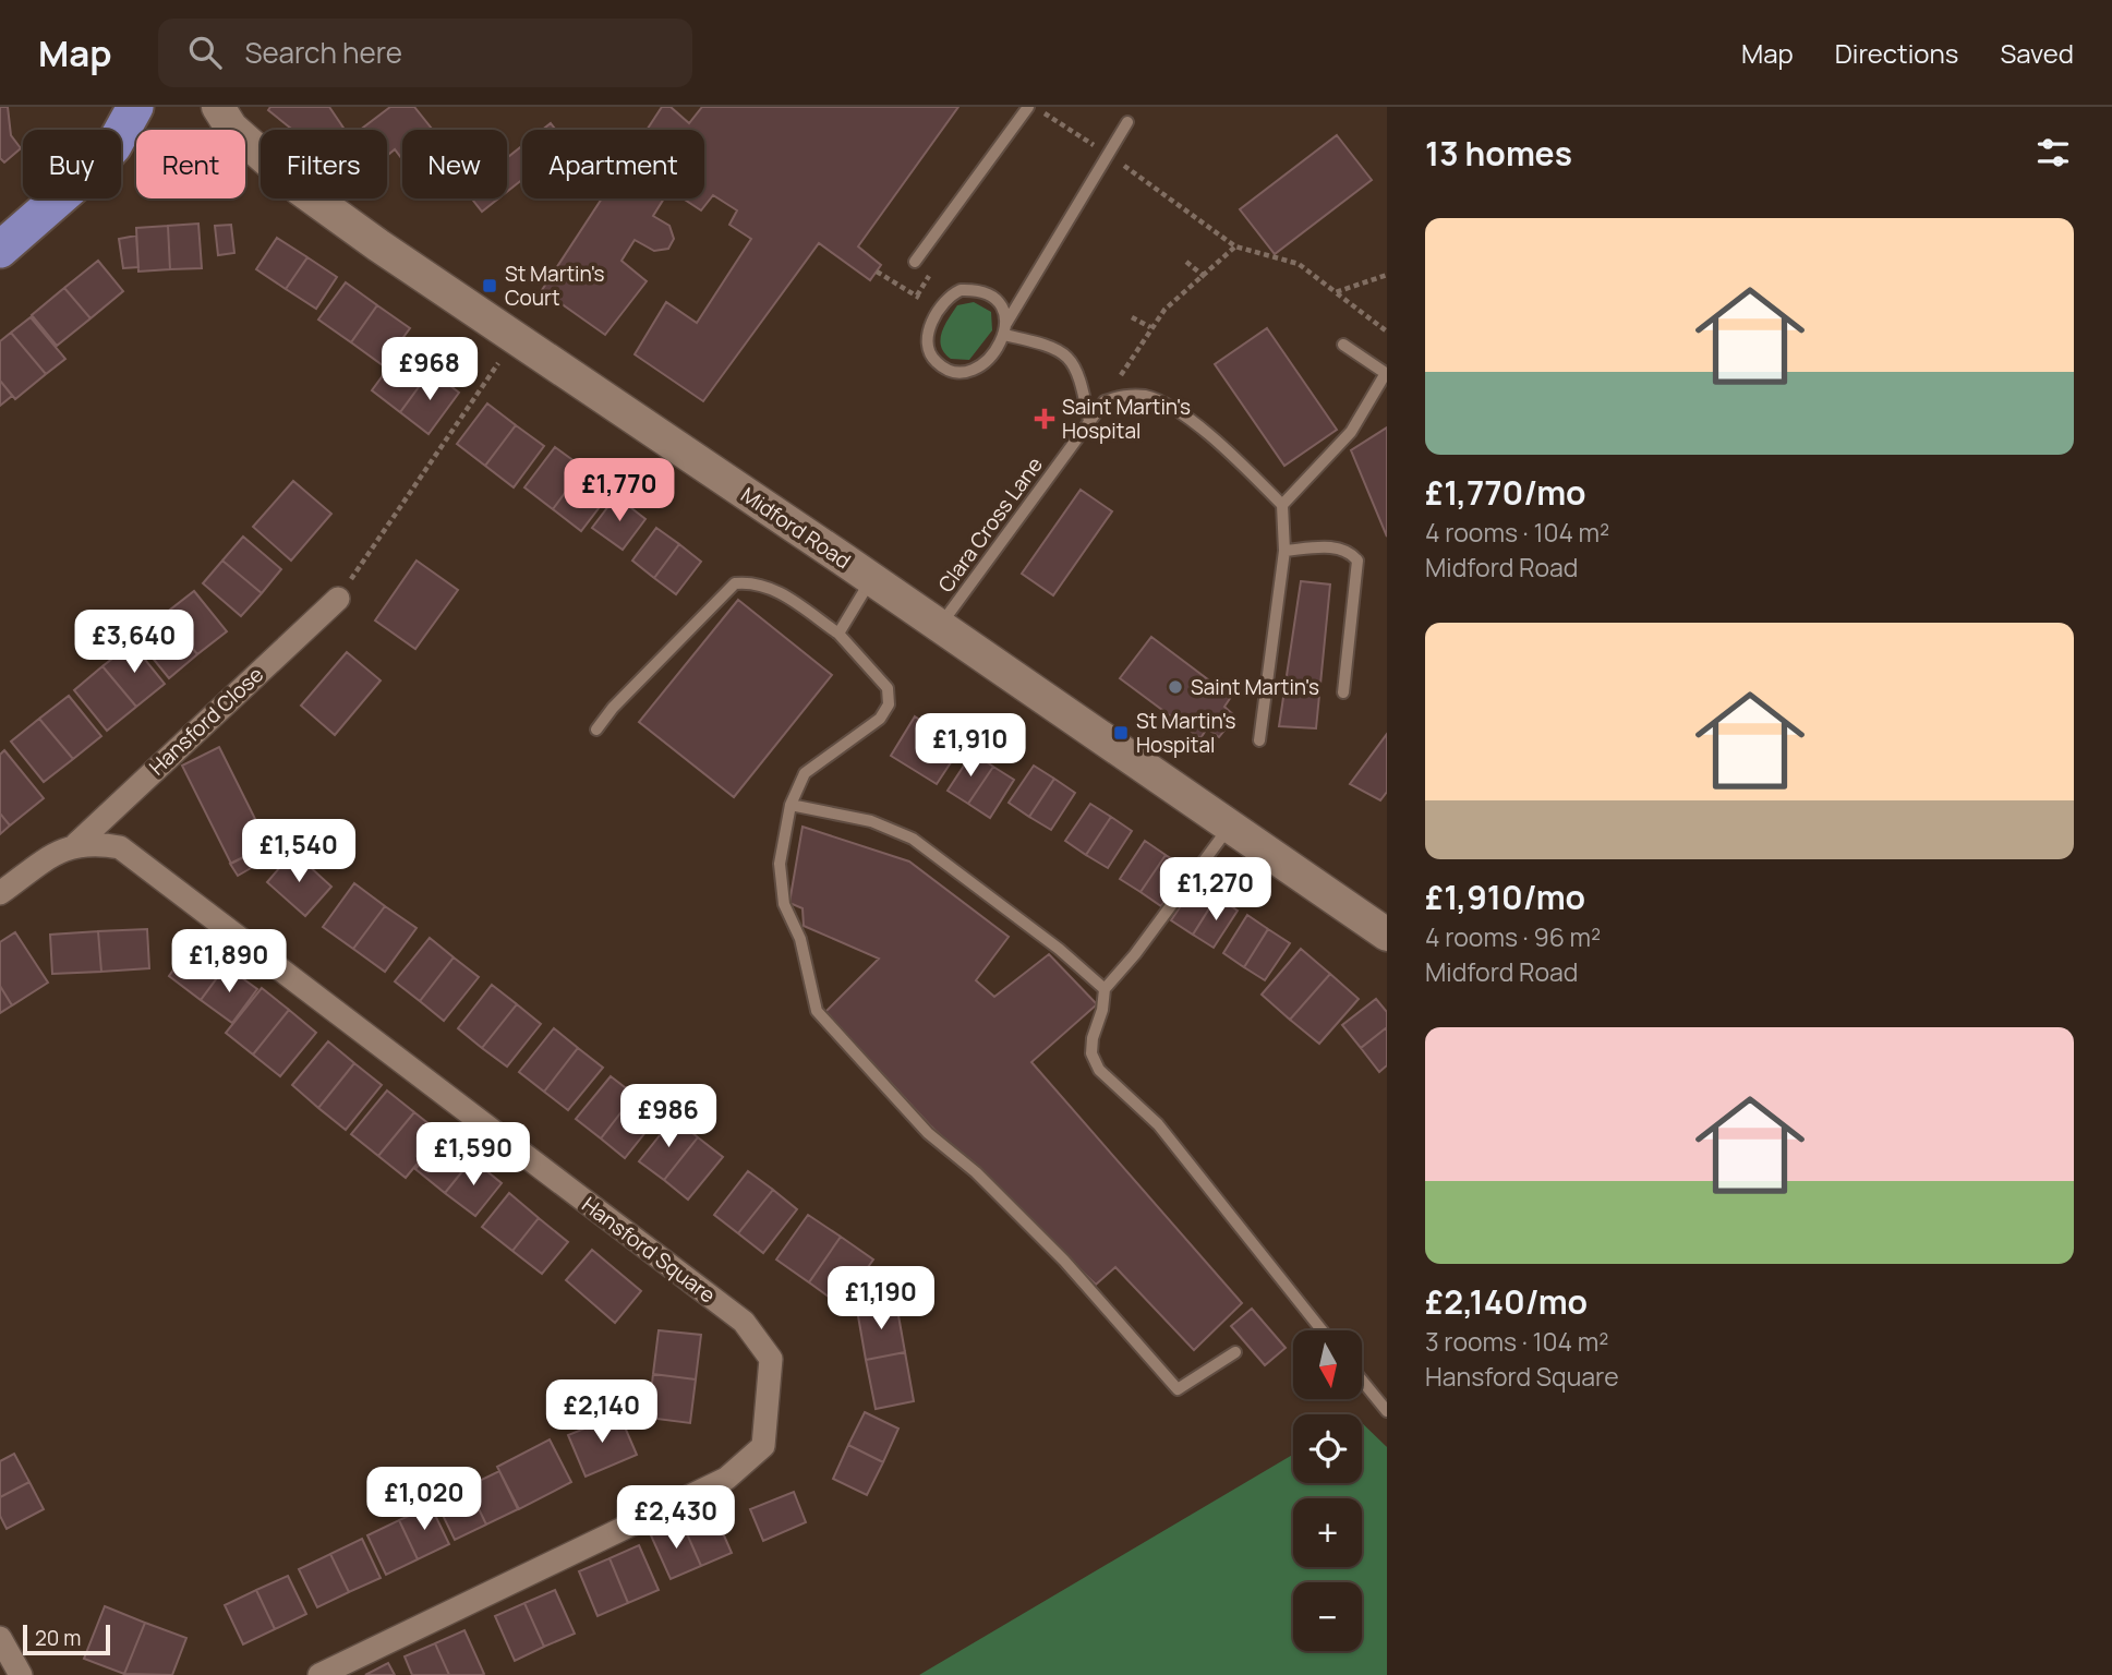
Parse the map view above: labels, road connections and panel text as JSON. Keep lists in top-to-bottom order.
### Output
{
  "streets": {
    "main road": ["Midford Road"],
    "street": ["Hansford Close", "Hansford Square"],
    "lane": ["Clara Cross Lane"]
  },
  "crossings": [
    ["Clara Cross Lane", "Midford Road"],
    ["Hansford Close", "Hansford Square"]
  ],
  "places": {
    "transit": ["St Martin's Court", "St Martin's Hospital"],
    "health": ["Saint Martin's Hospital"],
    "other": ["Saint Martin's"]
  },
  "scale_bar": "20 m",
  "north": "bottom",
  "page": {
    "header": "Map",
    "search": "Search here",
    "nav": ["Map", "Directions", "Saved"],
    "heading": "13 homes",
    "chip": [
      "Buy",
      "Rent",
      "Filters",
      "New",
      "Apartment"
    ],
    "list": [
      {
        "name": "£1,770/mo",
        "note": "4 rooms · 104 m² · Midford Road"
      },
      {
        "name": "£1,910/mo",
        "note": "4 rooms · 96 m² · Midford Road"
      },
      {
        "name": "£2,140/mo",
        "note": "3 rooms · 104 m² · Hansford Square"
      }
    ],
    "price": [
      "£968",
      "£1,770",
      "£3,640",
      "£1,910",
      "£1,540",
      "£1,270",
      "£1,890",
      "£986",
      "£1,590",
      "£1,190",
      "£2,140",
      "£1,020",
      "£2,430"
    ],
    "map_buttons": ["+", "−"],
    "scale": "20 m"
  }
}
